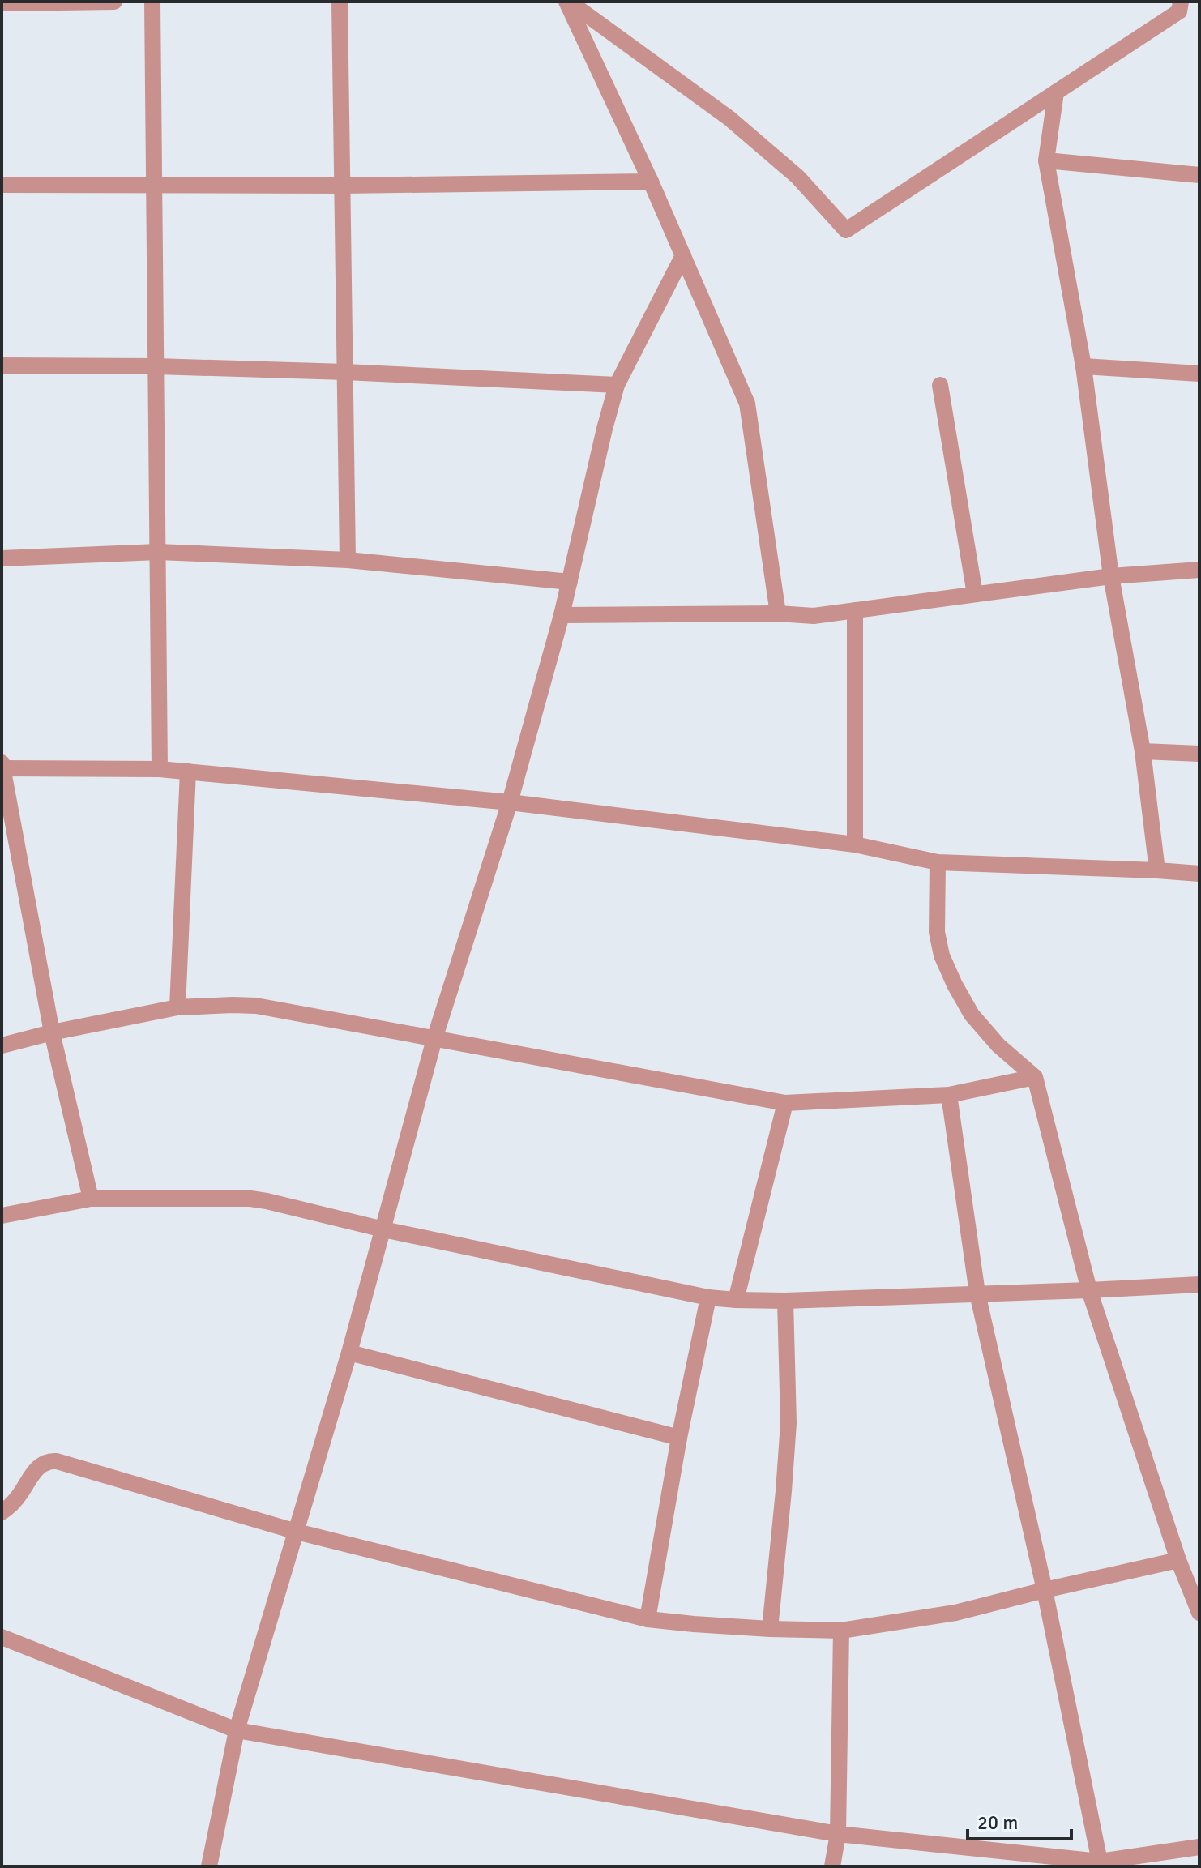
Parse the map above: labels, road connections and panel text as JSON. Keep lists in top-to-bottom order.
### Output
{
  "scale_bar": "20 m"
}
